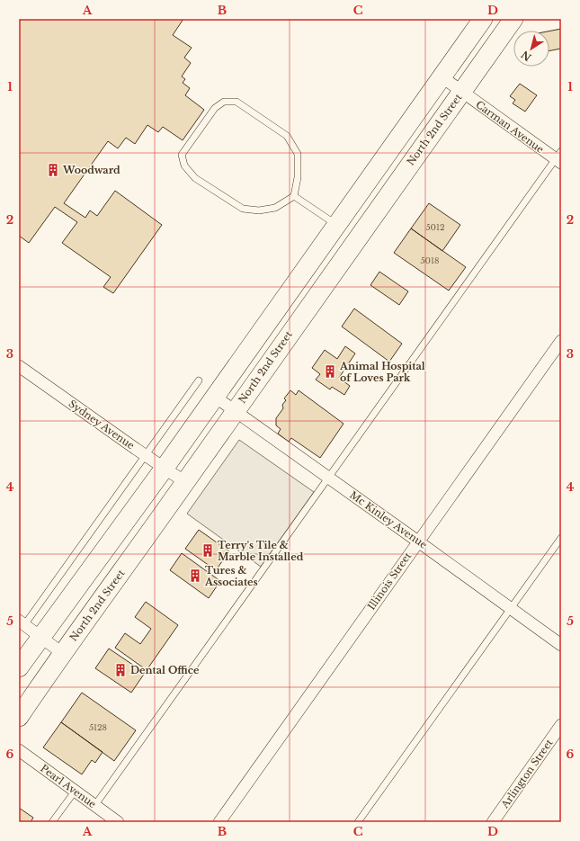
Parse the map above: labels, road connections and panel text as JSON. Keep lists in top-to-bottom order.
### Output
{
  "streets": {
    "main road": ["North 2nd Street"],
    "street": [
      "Carman Avenue",
      "Sydney Avenue",
      "Mc Kinley Avenue",
      "Illinois Street",
      "Arlington Street",
      "Pearl Avenue"
    ]
  },
  "crossings": [
    ["Carman Avenue", "North 2nd Street"],
    ["North 2nd Street", "Sydney Avenue"],
    ["North 2nd Street", "Mc Kinley Avenue"],
    ["Mc Kinley Avenue", "Illinois Street"]
  ],
  "places": {
    "building": [
      "Woodward",
      "Animal Hospital of Loves Park",
      "Terry's Tile & Marble Installed",
      "Tures & Associates",
      "Dental Office"
    ]
  },
  "house_numbers": ["5012", "5018", "5128"],
  "north": "bottom left",
  "grid": {
    "columns": [
      "A",
      "B",
      "C",
      "D"
    ],
    "rows": [
      "1",
      "2",
      "3",
      "4",
      "5",
      "6"
    ]
  }
}
